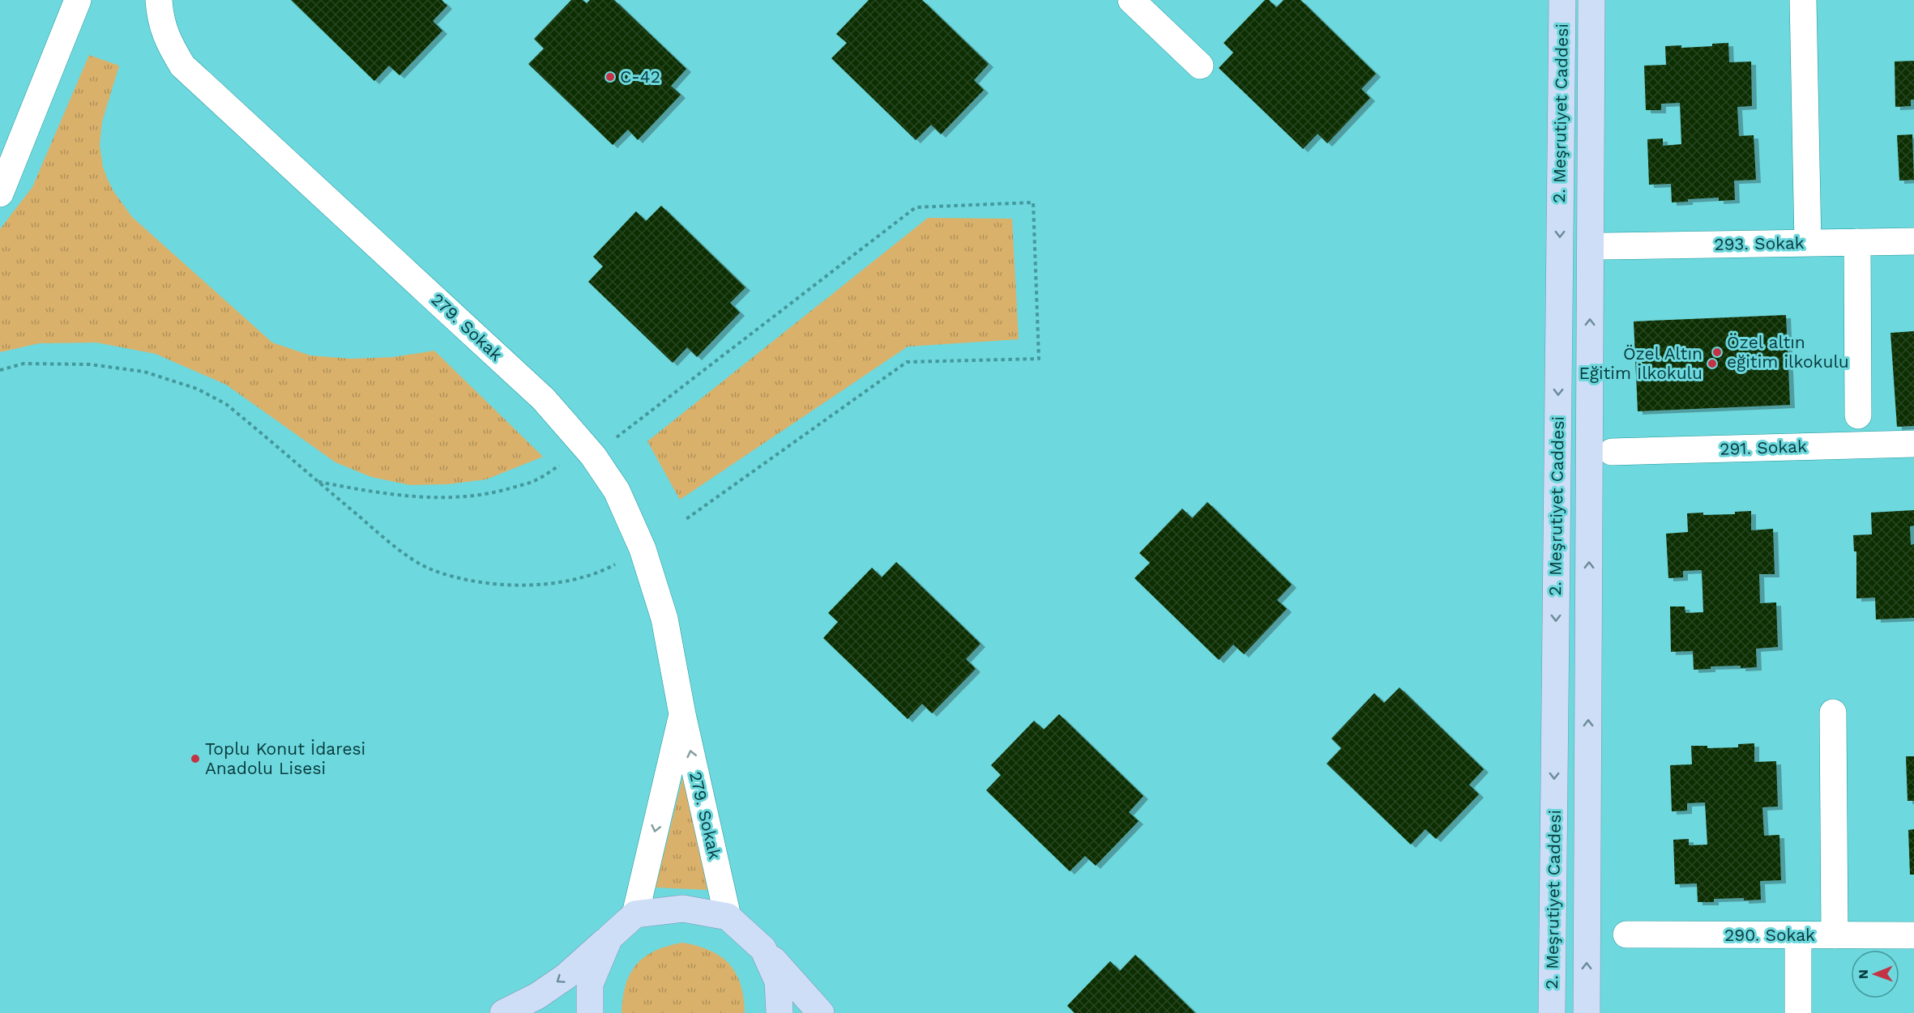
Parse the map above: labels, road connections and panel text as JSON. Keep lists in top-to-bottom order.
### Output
{
  "streets": {
    "main road": ["2. Meşrutiyet Caddesi"],
    "street": [
      "293. Sokak",
      "279. Sokak",
      "291. Sokak",
      "290. Sokak"
    ]
  },
  "places": [
    "C-42",
    "Özel altın eğitim ilkokulu",
    "Özel Altın Eğitim İlkokulu",
    "Toplu Konut İdaresi Anadolu Lisesi"
  ],
  "north": "left"
}
